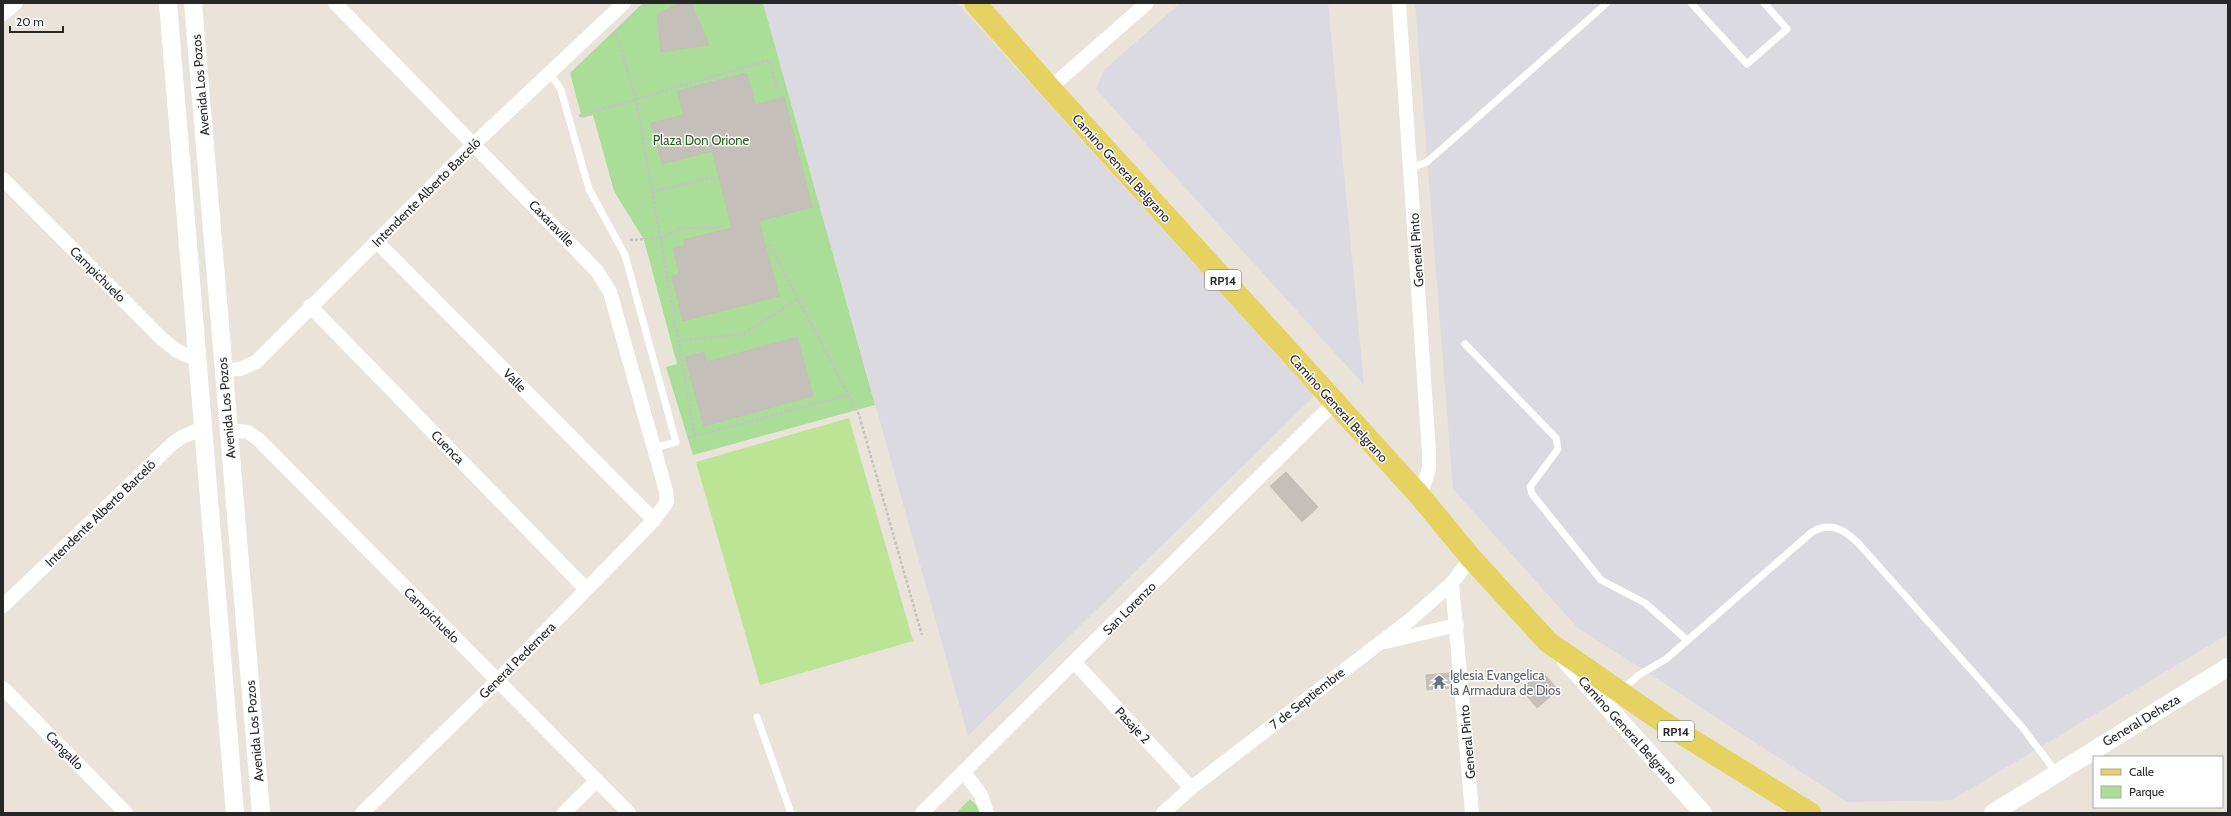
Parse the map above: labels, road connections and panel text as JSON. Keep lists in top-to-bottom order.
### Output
{
  "streets": {
    "main road": ["Camino General Belgrano", "RP14"],
    "street": [
      "Avenida Los Pozos",
      "Intendente Alberto Barceló",
      "Caxaraville",
      "General Pinto",
      "Campichuelo",
      "Valle",
      "Cuenca",
      "San Lorenzo",
      "General Pedernera",
      "7 de Septiembre",
      "General Deheza",
      "Pasaje 2",
      "Cangallo"
    ]
  },
  "crossings": [
    ["Avenida Los Pozos", "Intendente Alberto Barceló"],
    ["Avenida Los Pozos", "Campichuelo"],
    ["Camino General Belgrano", "General Pinto"],
    ["Camino General Belgrano", "RP14"],
    ["Camino General Belgrano", "San Lorenzo"],
    ["Intendente Alberto Barceló", "Caxaraville"],
    ["Intendente Alberto Barceló", "Valle"],
    ["Intendente Alberto Barceló", "Cuenca"],
    ["Caxaraville", "General Pedernera"],
    ["General Pinto", "7 de Septiembre"],
    ["Campichuelo", "General Pedernera"],
    ["Valle", "General Pedernera"],
    ["Cuenca", "General Pedernera"],
    ["San Lorenzo", "Pasaje 2"],
    ["7 de Septiembre", "Pasaje 2"]
  ],
  "parks": ["Plaza Don Orione"],
  "places": {
    "temple": ["Iglesia Evangelica la Armadura de Dios"]
  },
  "legend": ["Calle", "Parque"],
  "scale_bar": "20 m"
}
